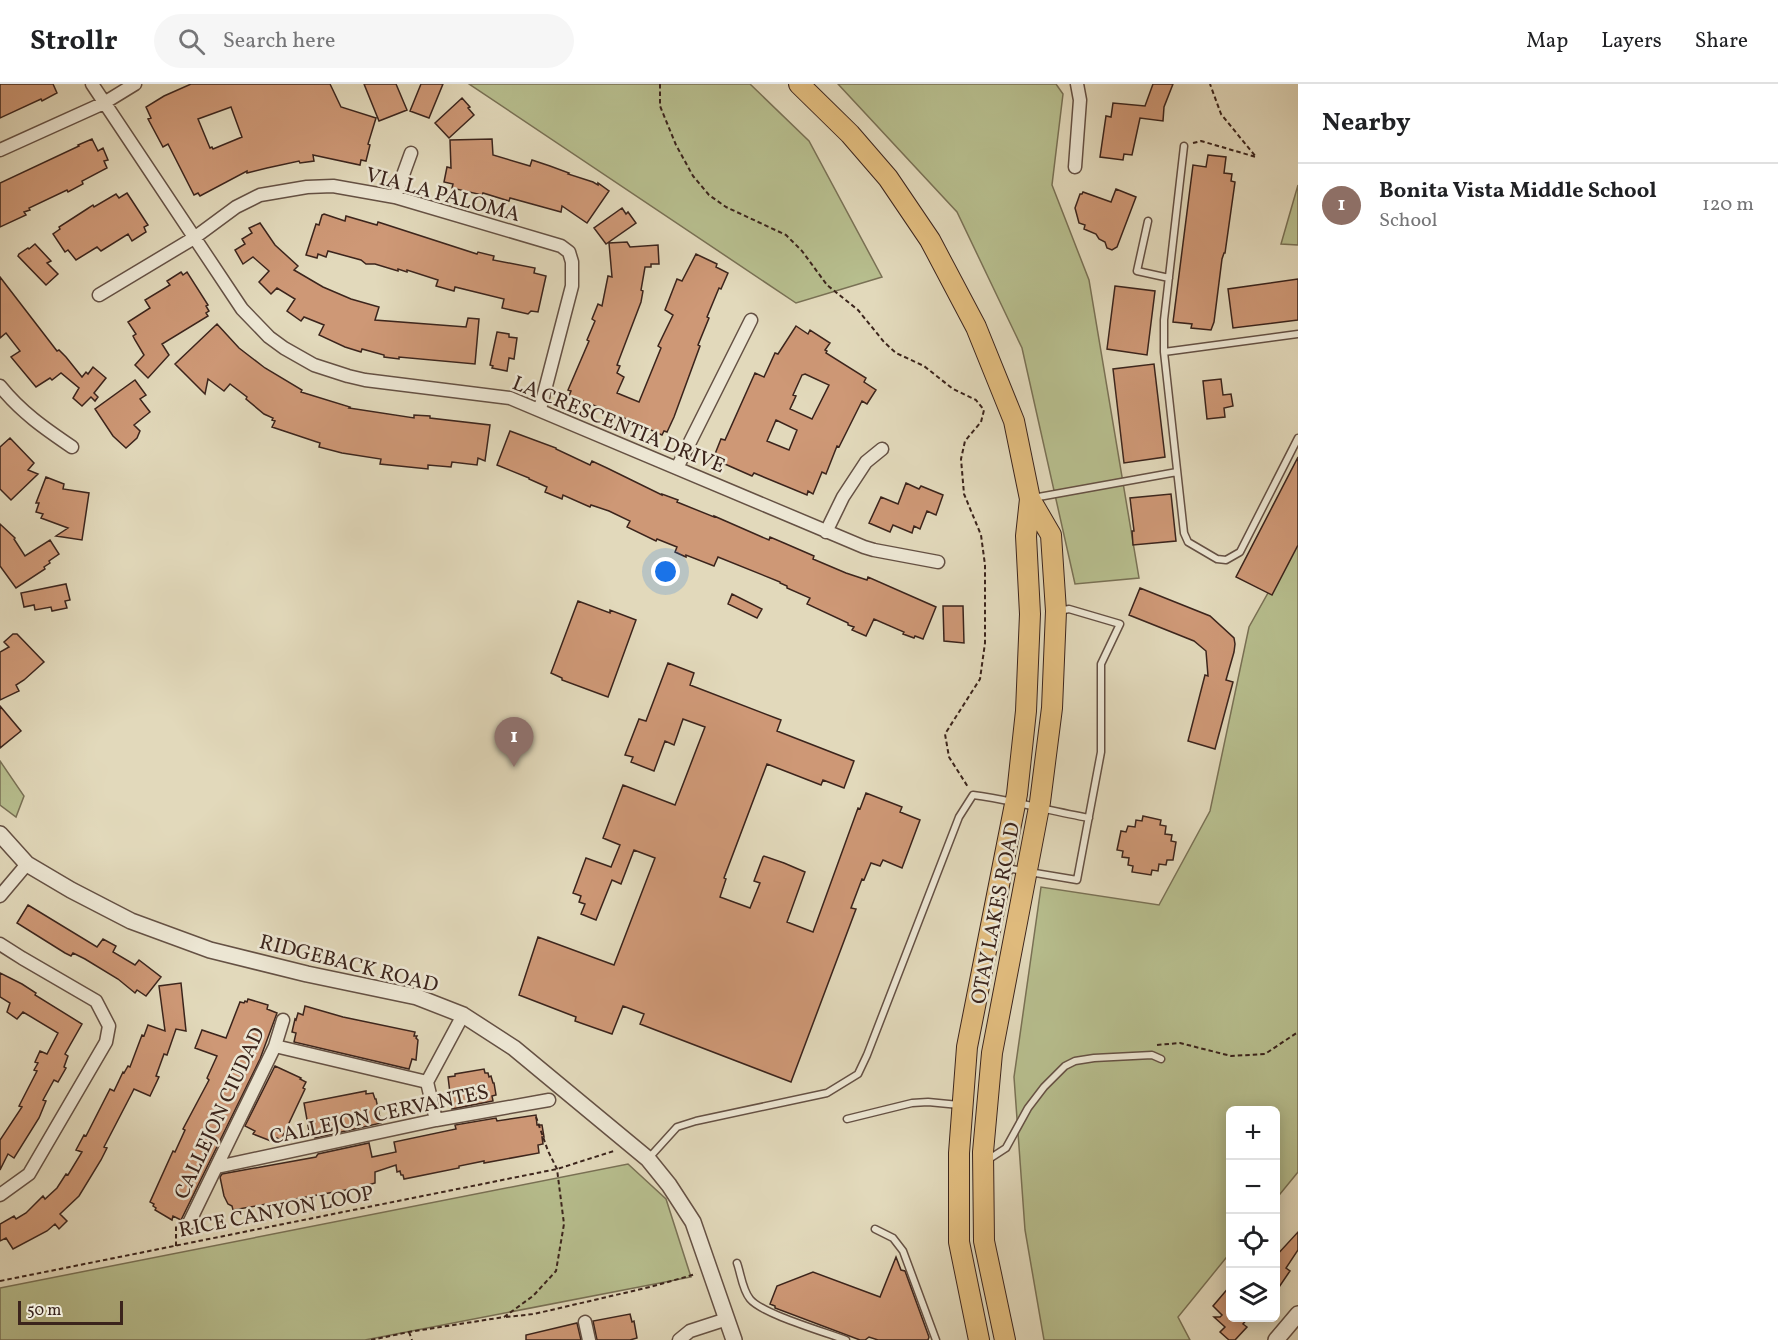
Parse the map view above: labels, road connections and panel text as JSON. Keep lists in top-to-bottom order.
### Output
{
  "streets": {
    "main road": ["OTAY LAKES ROAD"],
    "street": [
      "VIA LA PALOMA",
      "LA CRESCENTIA DRIVE",
      "RIDGEBACK ROAD",
      "CALLEJON CIUDAD",
      "CALLEJON CERVANTES"
    ],
    "path": ["RICE CANYON LOOP"]
  },
  "crossings": [
    ["VIA LA PALOMA", "LA CRESCENTIA DRIVE"],
    ["RIDGEBACK ROAD", "RICE CANYON LOOP"],
    ["CALLEJON CIUDAD", "CALLEJON CERVANTES"]
  ],
  "scale_bar": "50 m",
  "page": {
    "header": "Strollr",
    "search": "Search here",
    "nav": ["Map", "Layers", "Share"],
    "heading": "Nearby",
    "list": [
      {
        "mark": "1",
        "name": "Bonita Vista Middle School",
        "note": "School",
        "value": "120 m"
      }
    ],
    "pins": "1",
    "map_buttons": ["+", "−"],
    "scale": "50 m"
  }
}
